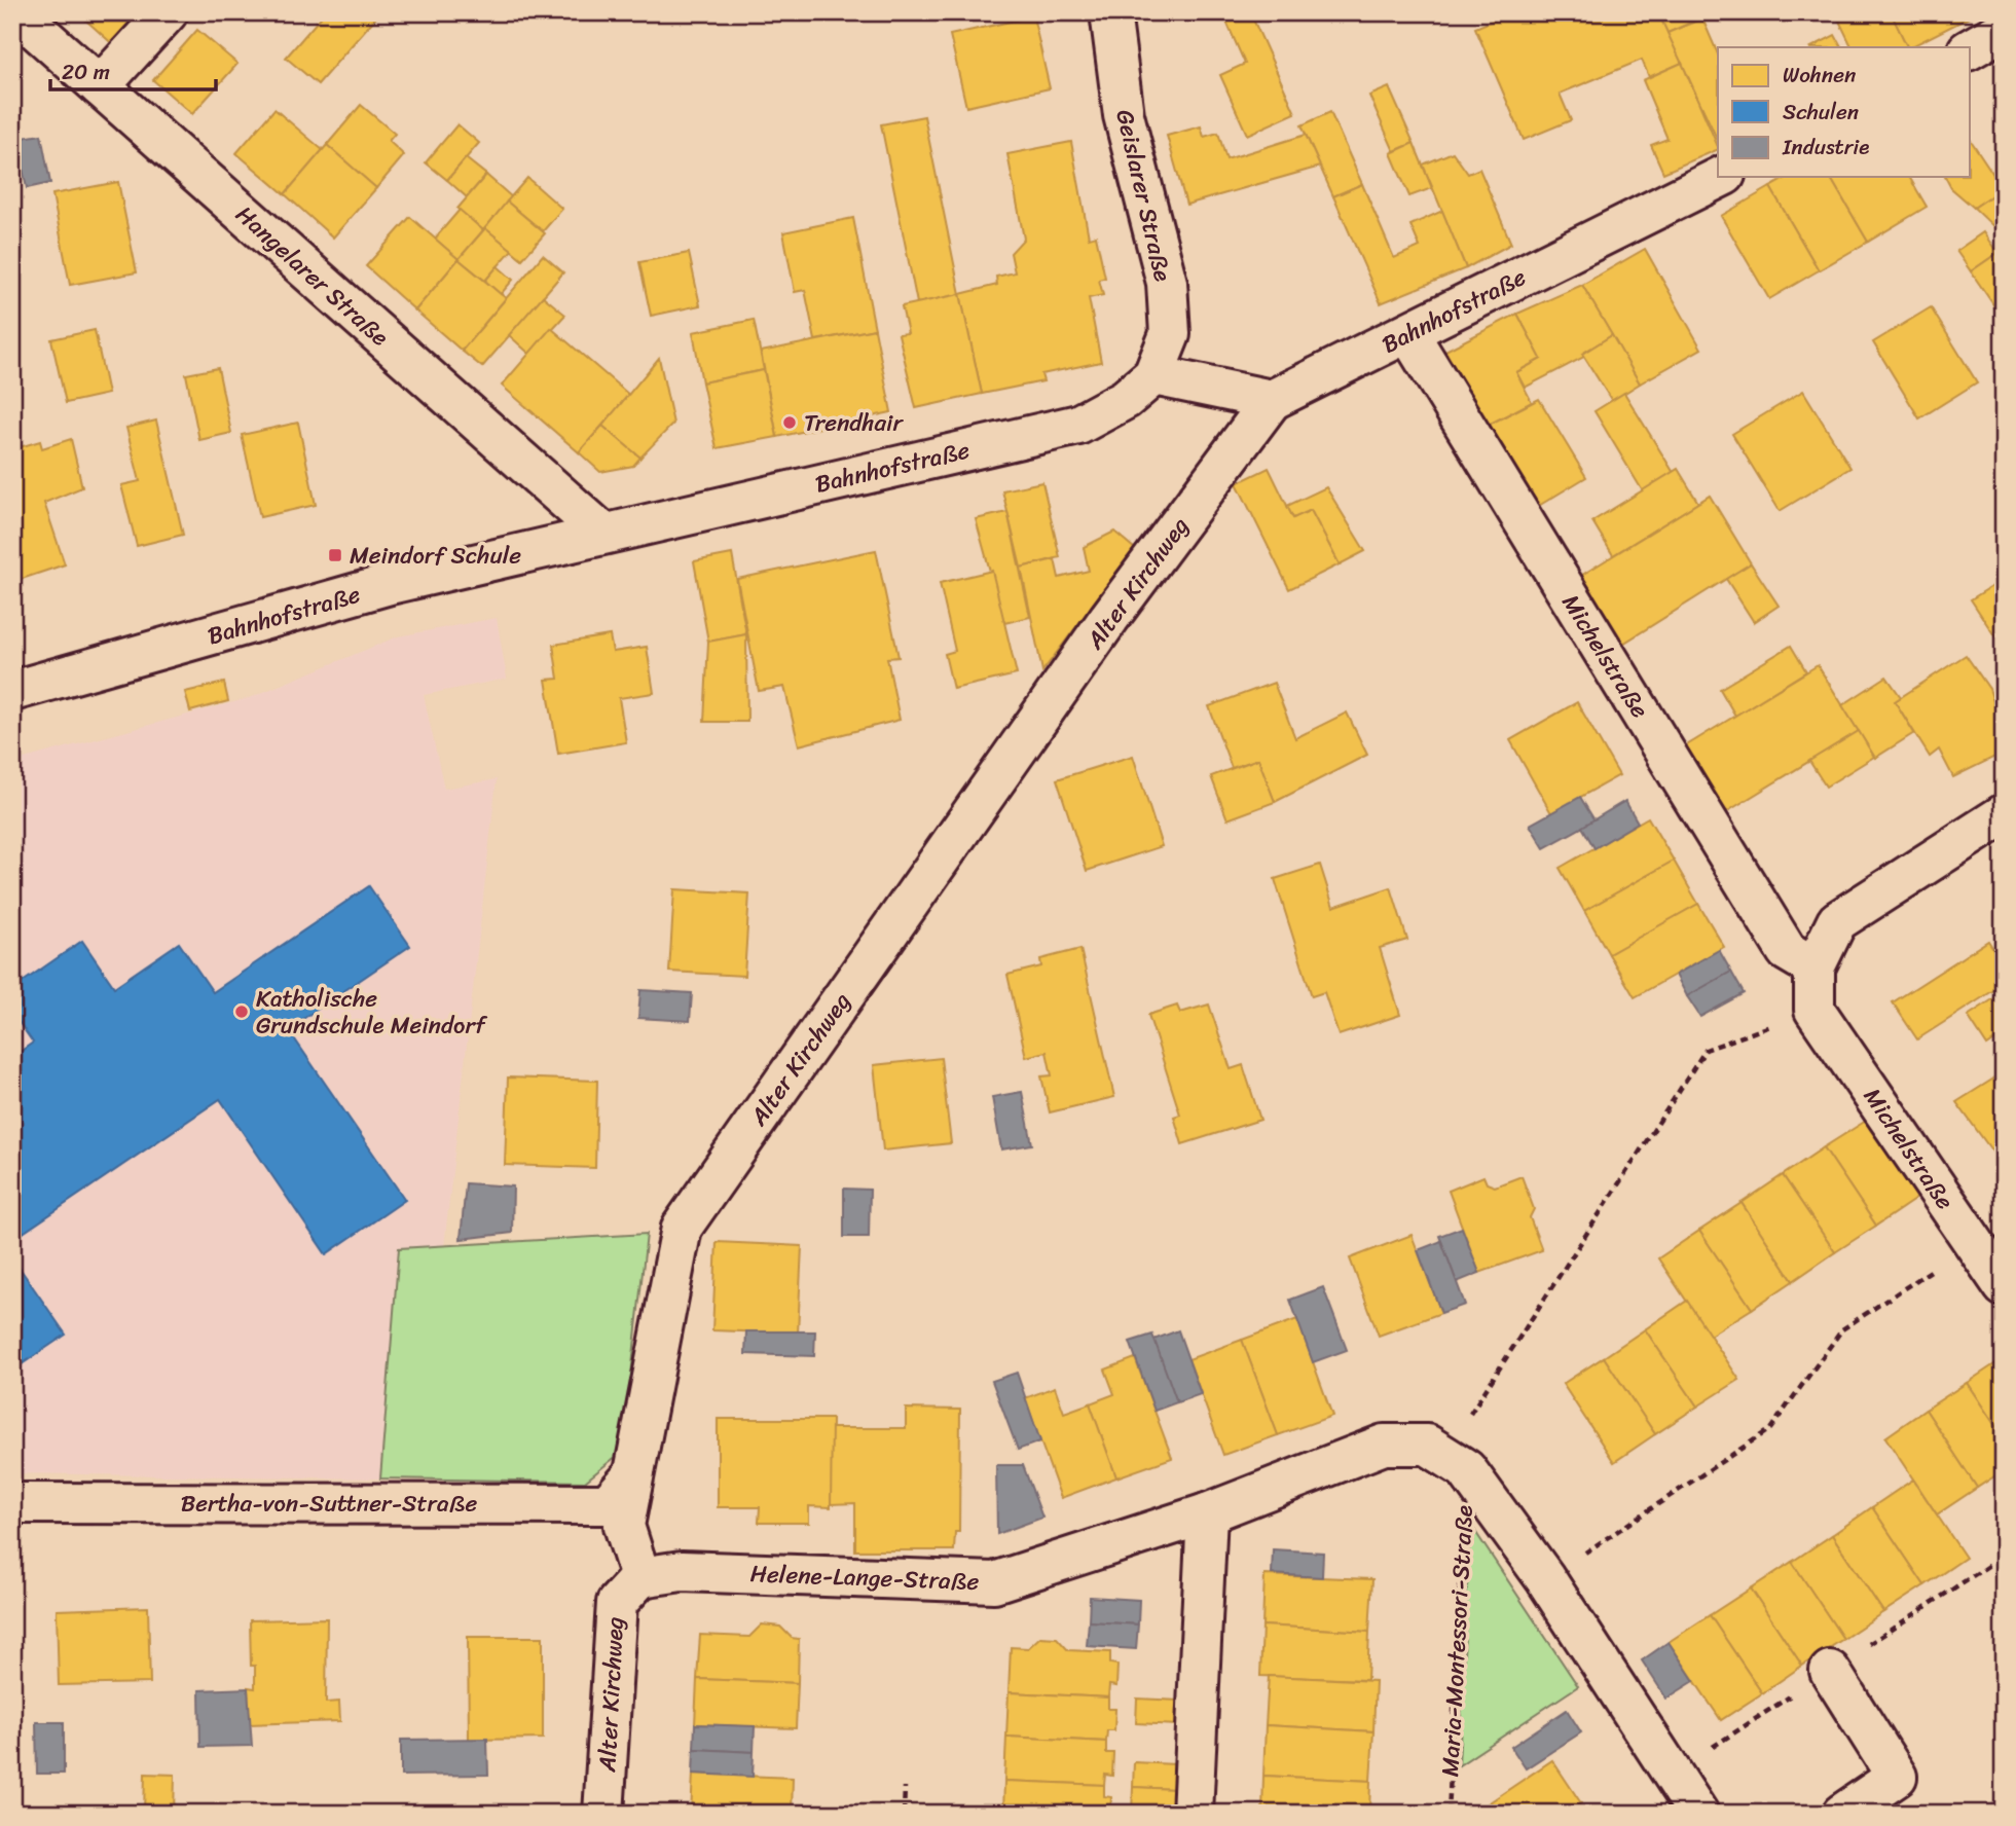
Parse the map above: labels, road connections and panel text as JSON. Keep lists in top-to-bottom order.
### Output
{
  "streets": {
    "street": [
      "Geislarer Straße",
      "Hangelarer Straße",
      "Bahnhofstraße",
      "Alter Kirchweg",
      "Michelstraße",
      "Bertha-von-Suttner-Straße",
      "Helene-Lange-Straße",
      "Maria-Montessori-Straße"
    ]
  },
  "crossings": [
    ["Geislarer Straße", "Bahnhofstraße"],
    ["Hangelarer Straße", "Bahnhofstraße"],
    ["Bahnhofstraße", "Alter Kirchweg"],
    ["Bahnhofstraße", "Michelstraße"],
    ["Alter Kirchweg", "Bertha-von-Suttner-Straße"],
    ["Alter Kirchweg", "Helene-Lange-Straße"],
    ["Helene-Lange-Straße", "Maria-Montessori-Straße"]
  ],
  "places": {
    "other": ["Trendhair", "Katholische Grundschule Meindorf"],
    "transit": ["Meindorf Schule"]
  },
  "legend": ["Wohnen", "Schulen", "Industrie"],
  "scale_bar": "20 m"
}
